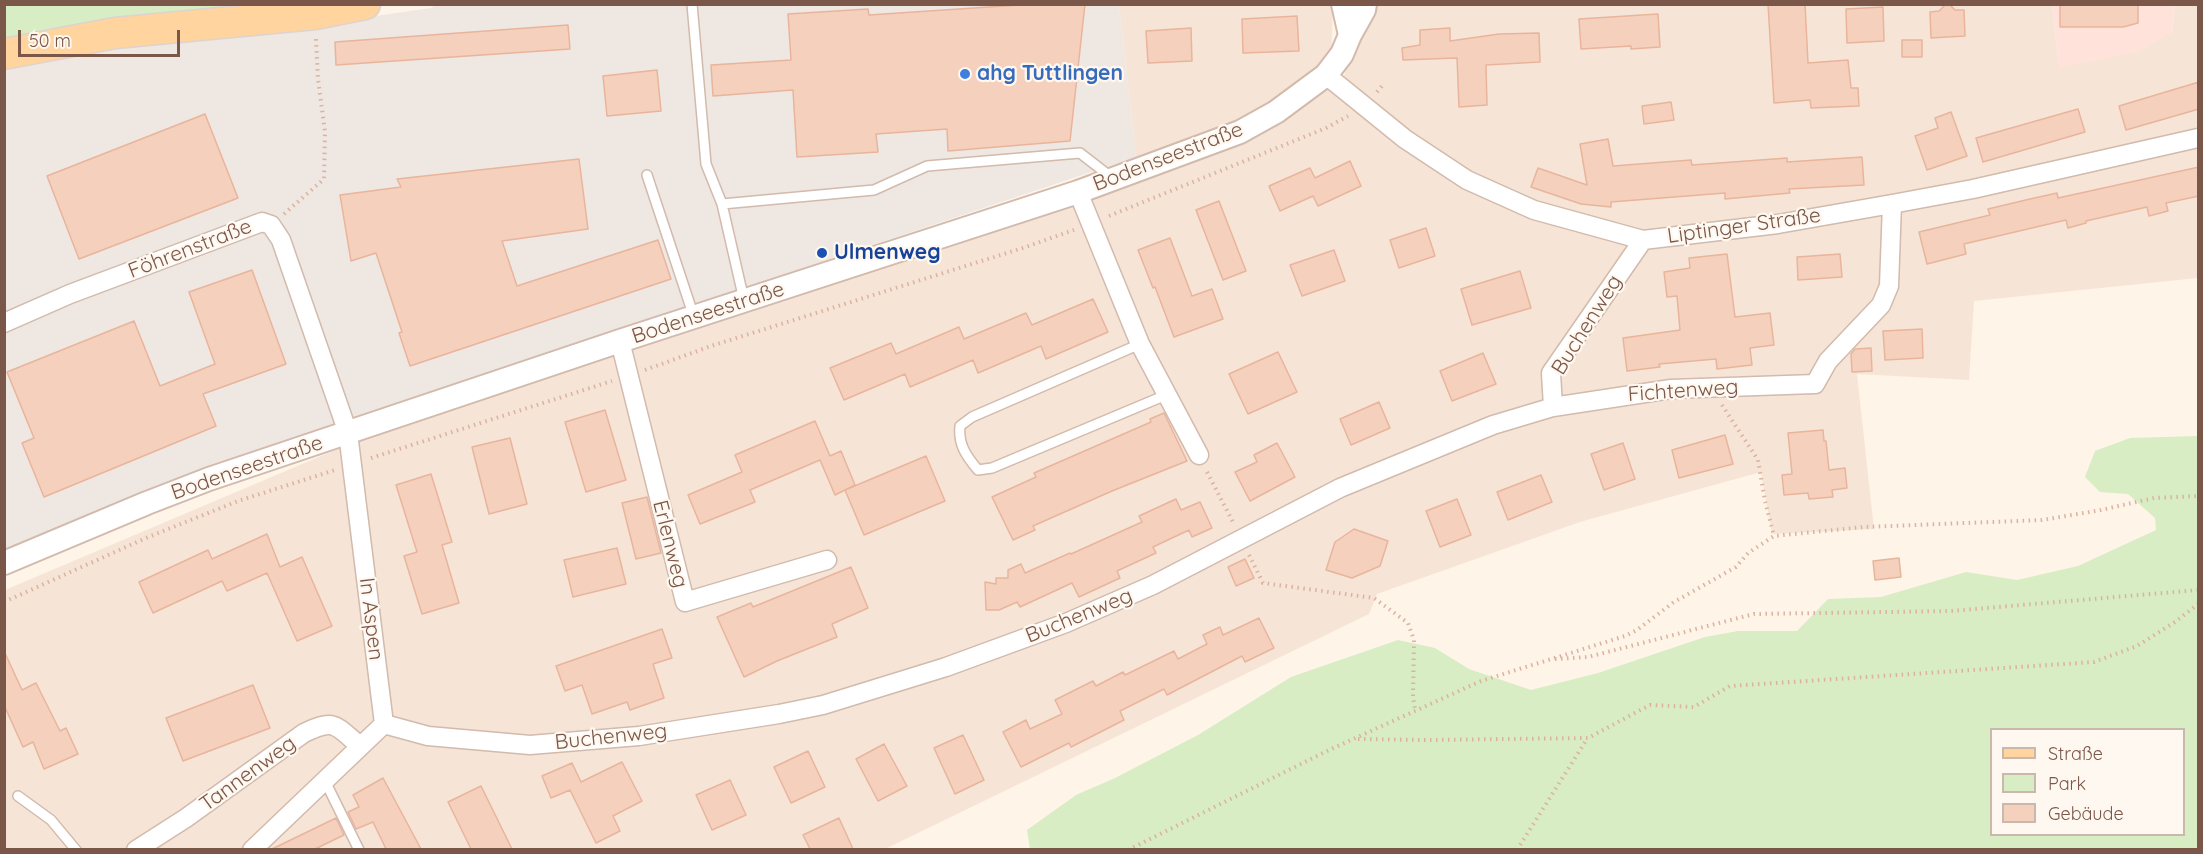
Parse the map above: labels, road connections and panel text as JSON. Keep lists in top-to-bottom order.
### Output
{
  "streets": {
    "street": [
      "Bodenseestraße",
      "Liptinger Straße",
      "Föhrenstraße",
      "Buchenweg",
      "Fichtenweg",
      "Erlenweg",
      "In Aspen",
      "Tannenweg"
    ]
  },
  "crossings": [
    ["Bodenseestraße", "Liptinger Straße"],
    ["Bodenseestraße", "Föhrenstraße"],
    ["Bodenseestraße", "Erlenweg"],
    ["Bodenseestraße", "In Aspen"],
    ["Liptinger Straße", "Buchenweg"],
    ["Liptinger Straße", "Fichtenweg"],
    ["Föhrenstraße", "In Aspen"],
    ["Buchenweg", "Fichtenweg"],
    ["Buchenweg", "In Aspen"]
  ],
  "places": ["ahg Tuttlingen", "Ulmenweg"],
  "legend": ["Straße", "Park", "Gebäude"],
  "scale_bar": "50 m"
}
